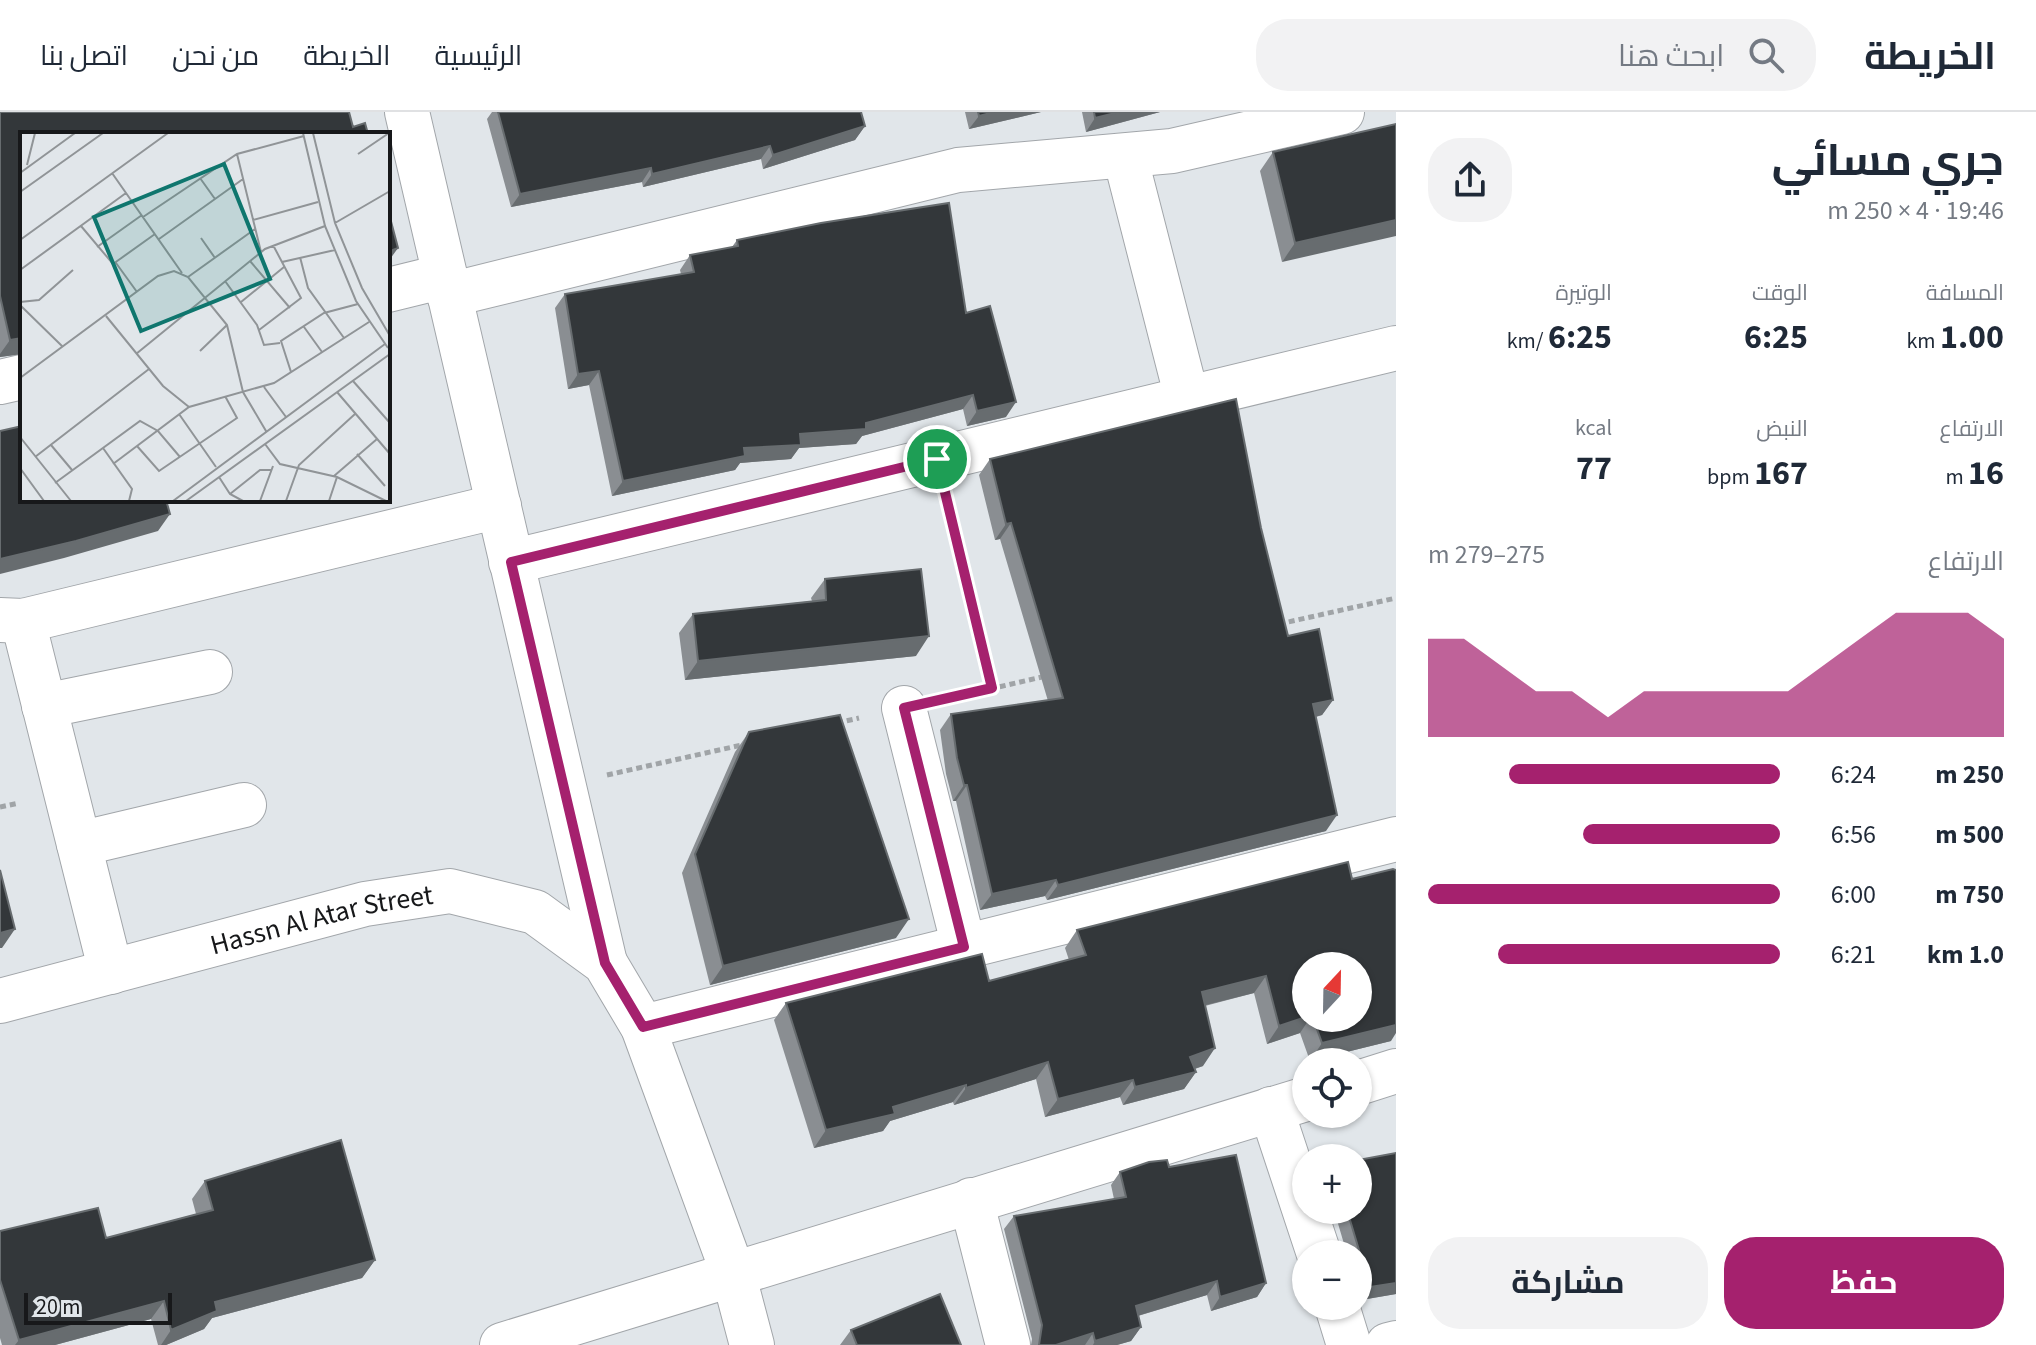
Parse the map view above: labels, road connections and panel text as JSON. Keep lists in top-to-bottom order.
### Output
{
  "streets": {
    "street": ["Hassn Al Atar Street"]
  },
  "scale_bar": "20 m",
  "north": "top",
  "page": {
    "header": "الخريطة",
    "search": "ابحث هنا",
    "nav": [
      "الرئيسية",
      "الخريطة",
      "من نحن",
      "اتصل بنا"
    ],
    "heading": ["جري مسائي", "19:46 · 4 × 250 m"],
    "stats": [
      ["المسافة", "1.00 km"],
      ["الوقت", "6:25"],
      ["الوتيرة", "6:25 /km"],
      ["الارتفاع", "16 m"],
      ["النبض", "167 bpm"],
      ["kcal", "77"]
    ],
    "chart": ["الارتفاع", "275–279 m"],
    "list": [
      {
        "name": "250 m",
        "note": "6:24"
      },
      {
        "name": "500 m",
        "note": "6:56"
      },
      {
        "name": "750 m",
        "note": "6:00"
      },
      {
        "name": "1.0 km",
        "note": "6:21"
      }
    ],
    "map_buttons": ["+", "−"],
    "buttons": ["حفظ", "مشاركة"],
    "scale": "20 m"
  }
}
